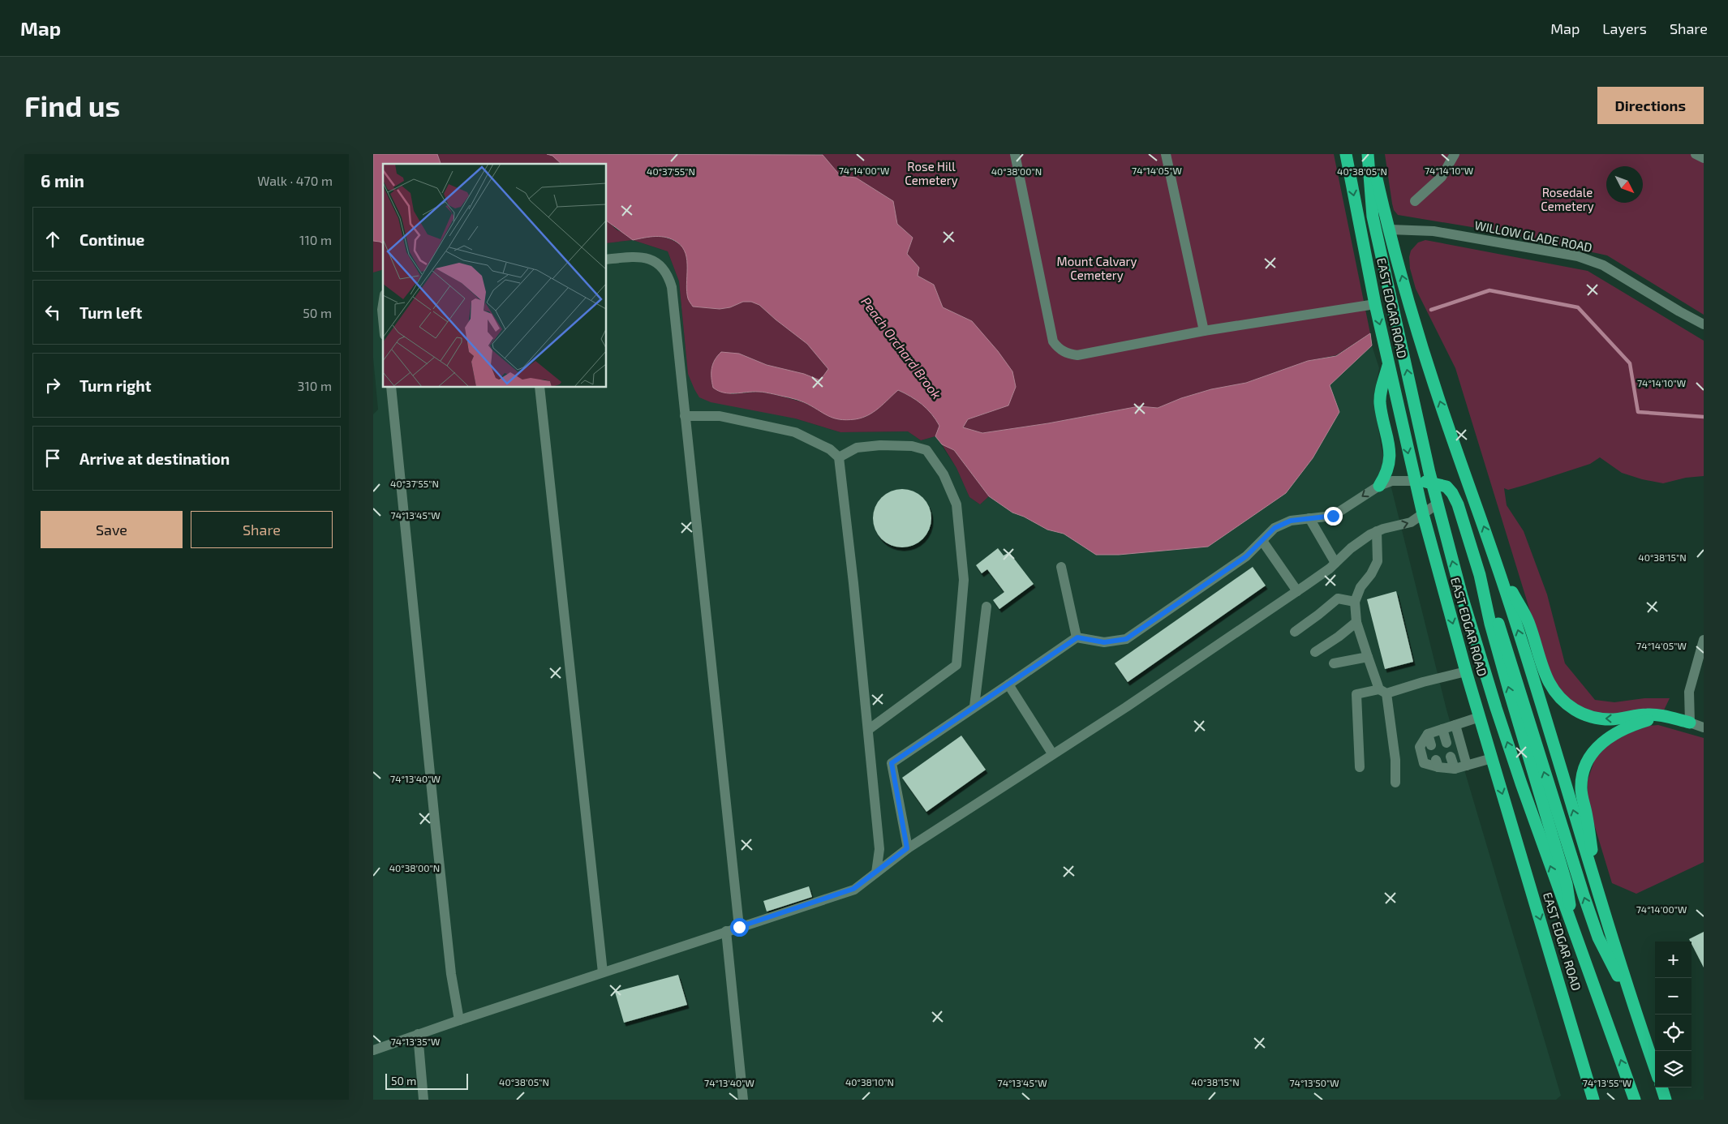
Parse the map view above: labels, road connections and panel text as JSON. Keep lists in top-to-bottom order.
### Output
{
  "streets": {
    "highway": ["EAST EDGAR ROAD"],
    "street": ["WILLOW GLADE ROAD"]
  },
  "crossings": [
    ["WILLOW GLADE ROAD", "EAST EDGAR ROAD"]
  ],
  "water": ["Peach Orchard Brook"],
  "parks": ["Rose Hill Cemetery", "Rosedale Cemetery", "Mount Calvary Cemetery"],
  "scale_bar": "50 m",
  "north": "bottom right",
  "page": {
    "header": "Map",
    "nav": ["Map", "Layers", "Share"],
    "buttons": [
      "Directions",
      ["Save", "Share"]
    ],
    "title": "Find us",
    "heading": ["6 min", "Walk · 470 m"],
    "list": [
      ["Continue", "110 m"],
      ["Turn left", "50 m"],
      ["Turn right", "310 m"],
      "Arrive at destination"
    ],
    "map_buttons": ["+", "−"],
    "scale": "50 m"
  },
  "coordinates": [
    "74°14'05\"W",
    "74°14'00\"W",
    "74°14'10\"W",
    "40°37'55\"N",
    "40°38'00\"N",
    "40°38'05\"N",
    "74°13'45\"W",
    "40°38'15\"N",
    "74°13'40\"W",
    "74°13'35\"W",
    "40°38'10\"N",
    "74°13'50\"W",
    "74°13'55\"W"
  ]
}
